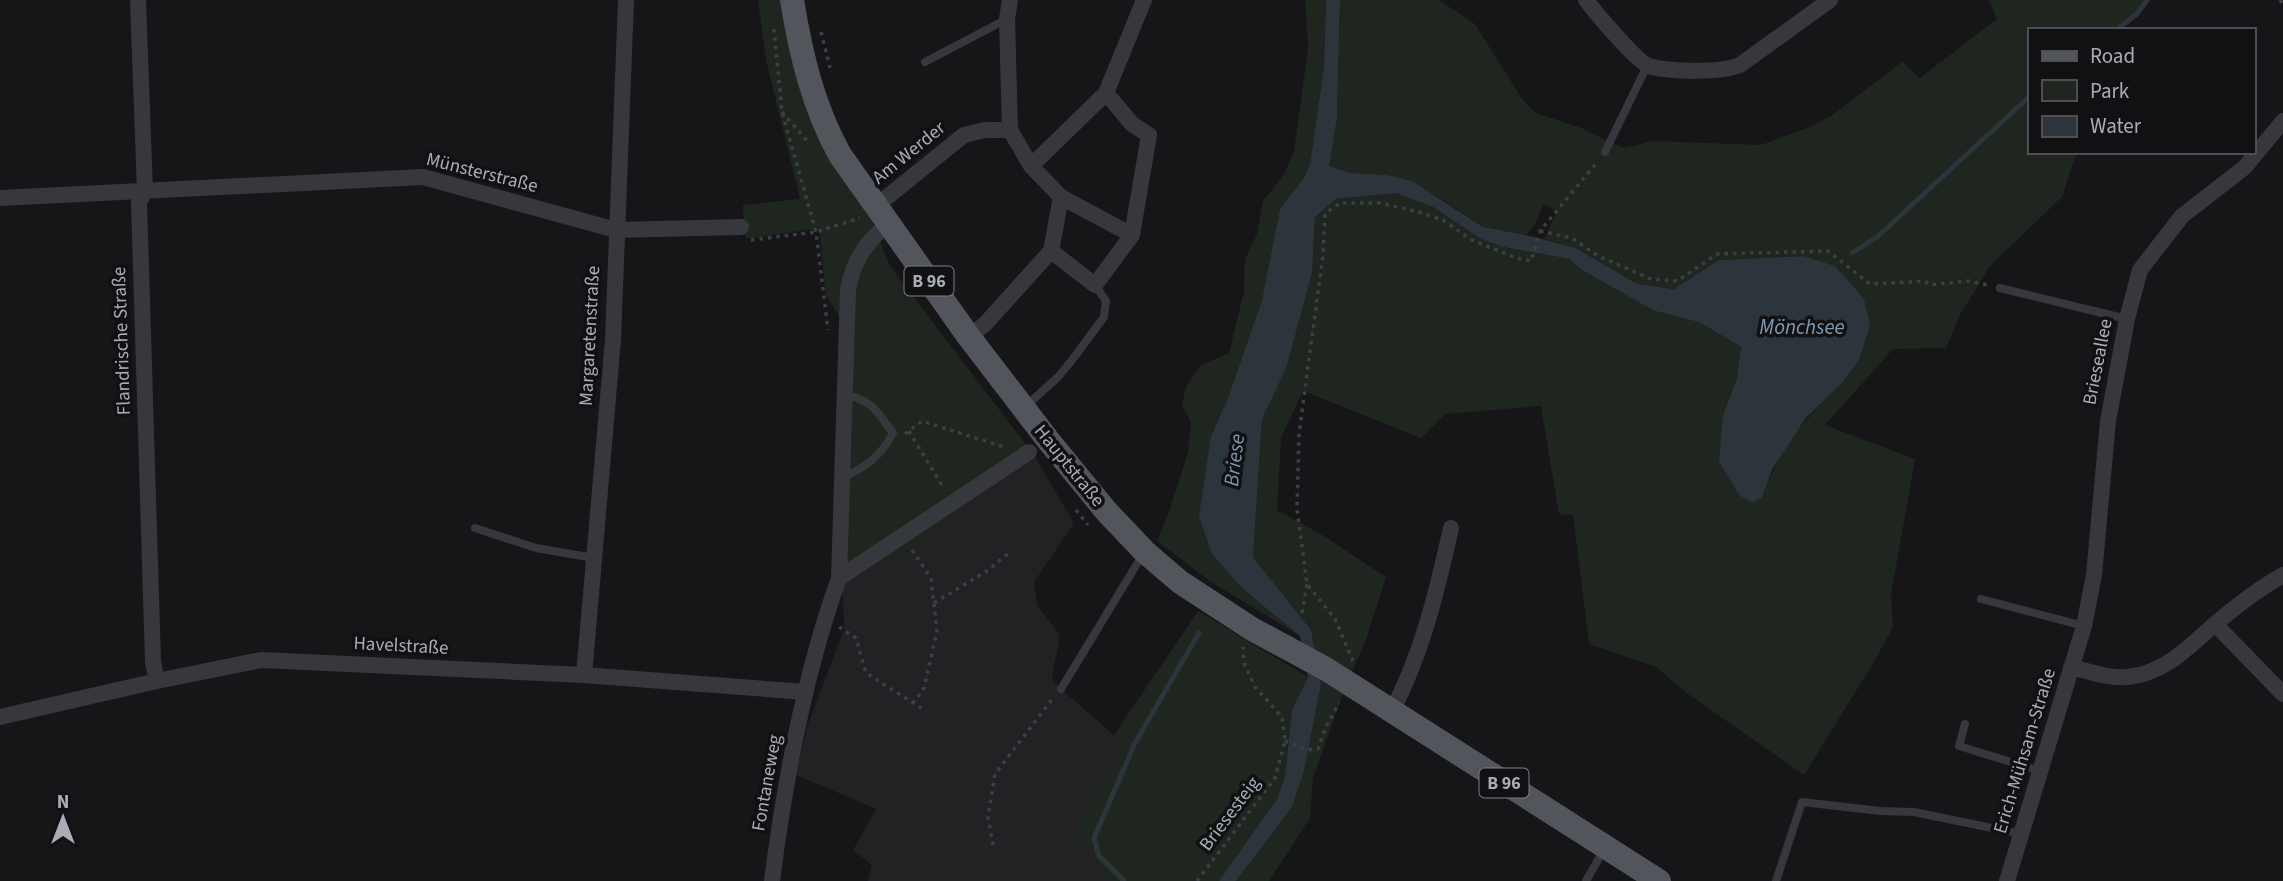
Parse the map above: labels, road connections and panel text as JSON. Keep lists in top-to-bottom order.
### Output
{
  "streets": {
    "main road": ["B 96", "Hauptstraße"],
    "street": [
      "Am Werder",
      "Münsterstraße",
      "Margaretenstraße",
      "Flandrische Straße",
      "Brieseallee",
      "Havelstraße",
      "Erich-Mühsam-Straße",
      "Fontaneweg"
    ],
    "path": ["Briesesteig"]
  },
  "crossings": [
    ["Am Werder", "Hauptstraße"],
    ["Münsterstraße", "Margaretenstraße"],
    ["Münsterstraße", "Flandrische Straße"],
    ["B 96", "Hauptstraße"],
    ["Margaretenstraße", "Havelstraße"],
    ["Flandrische Straße", "Havelstraße"],
    ["Brieseallee", "Erich-Mühsam-Straße"],
    ["Havelstraße", "Fontaneweg"]
  ],
  "water": ["Mönchsee", "Briese"],
  "legend": ["Road", "Park", "Water"],
  "north": "top"
}
